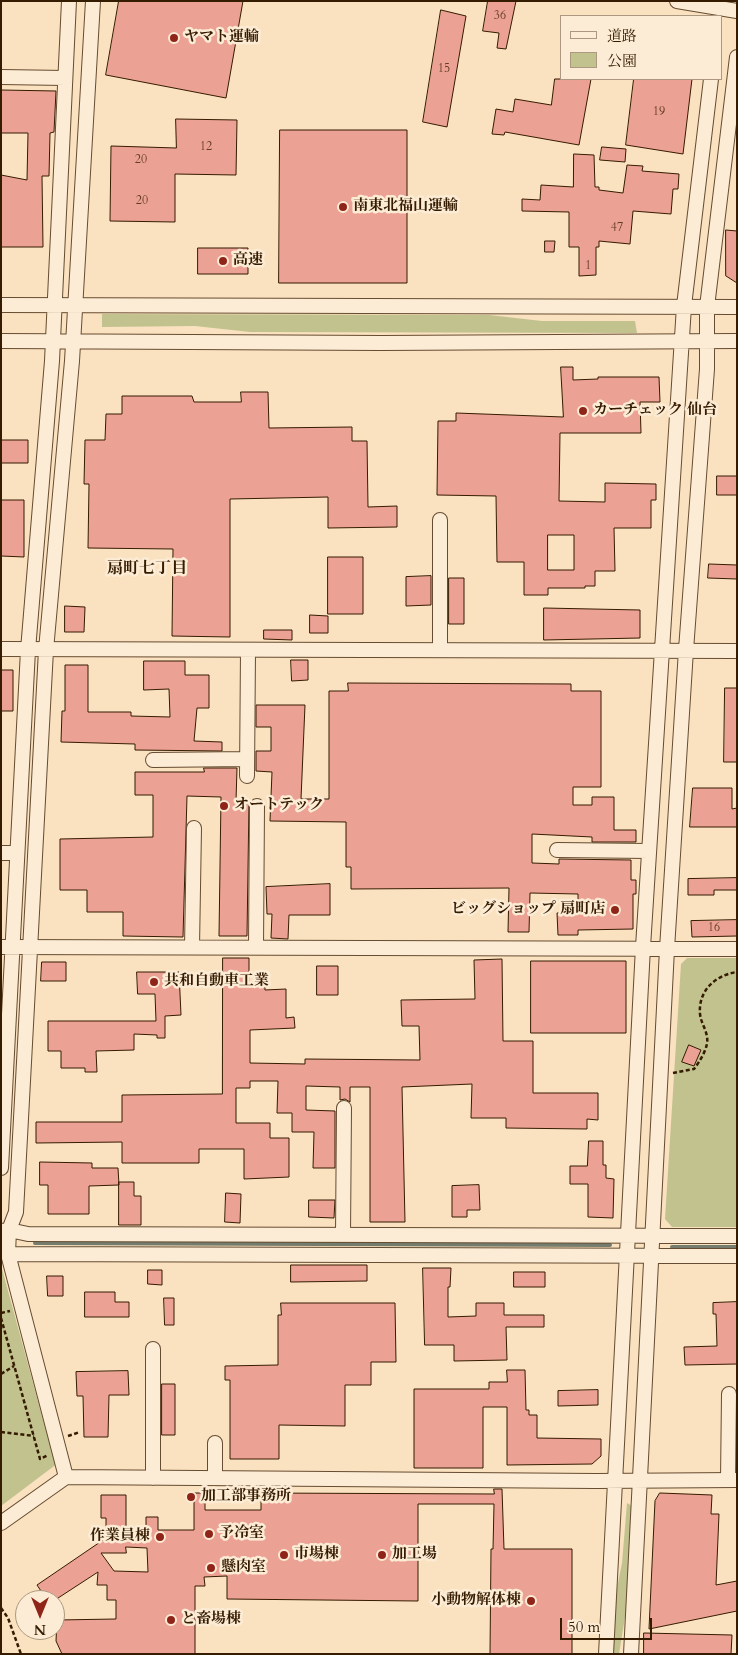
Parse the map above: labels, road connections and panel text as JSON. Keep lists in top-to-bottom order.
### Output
{
  "districts": ["扇町七丁目"],
  "places": [
    "ヤマト運輸",
    "南東北福山運輸",
    "高速",
    "カーチェック 仙台",
    "オートテック",
    "ビッグショップ 扇町店",
    "共和自動車工業",
    "加工部事務所",
    "予冷室",
    "作業員棟",
    "市場棟",
    "加工場",
    "懸肉室",
    "小動物解体棟",
    "と畜場棟"
  ],
  "house_numbers": [
    "36",
    "15",
    "19",
    "12",
    "20",
    "20",
    "47",
    "1",
    "16"
  ],
  "legend": ["道路", "公園"],
  "scale_bar": "50 m",
  "north": "bottom"
}
